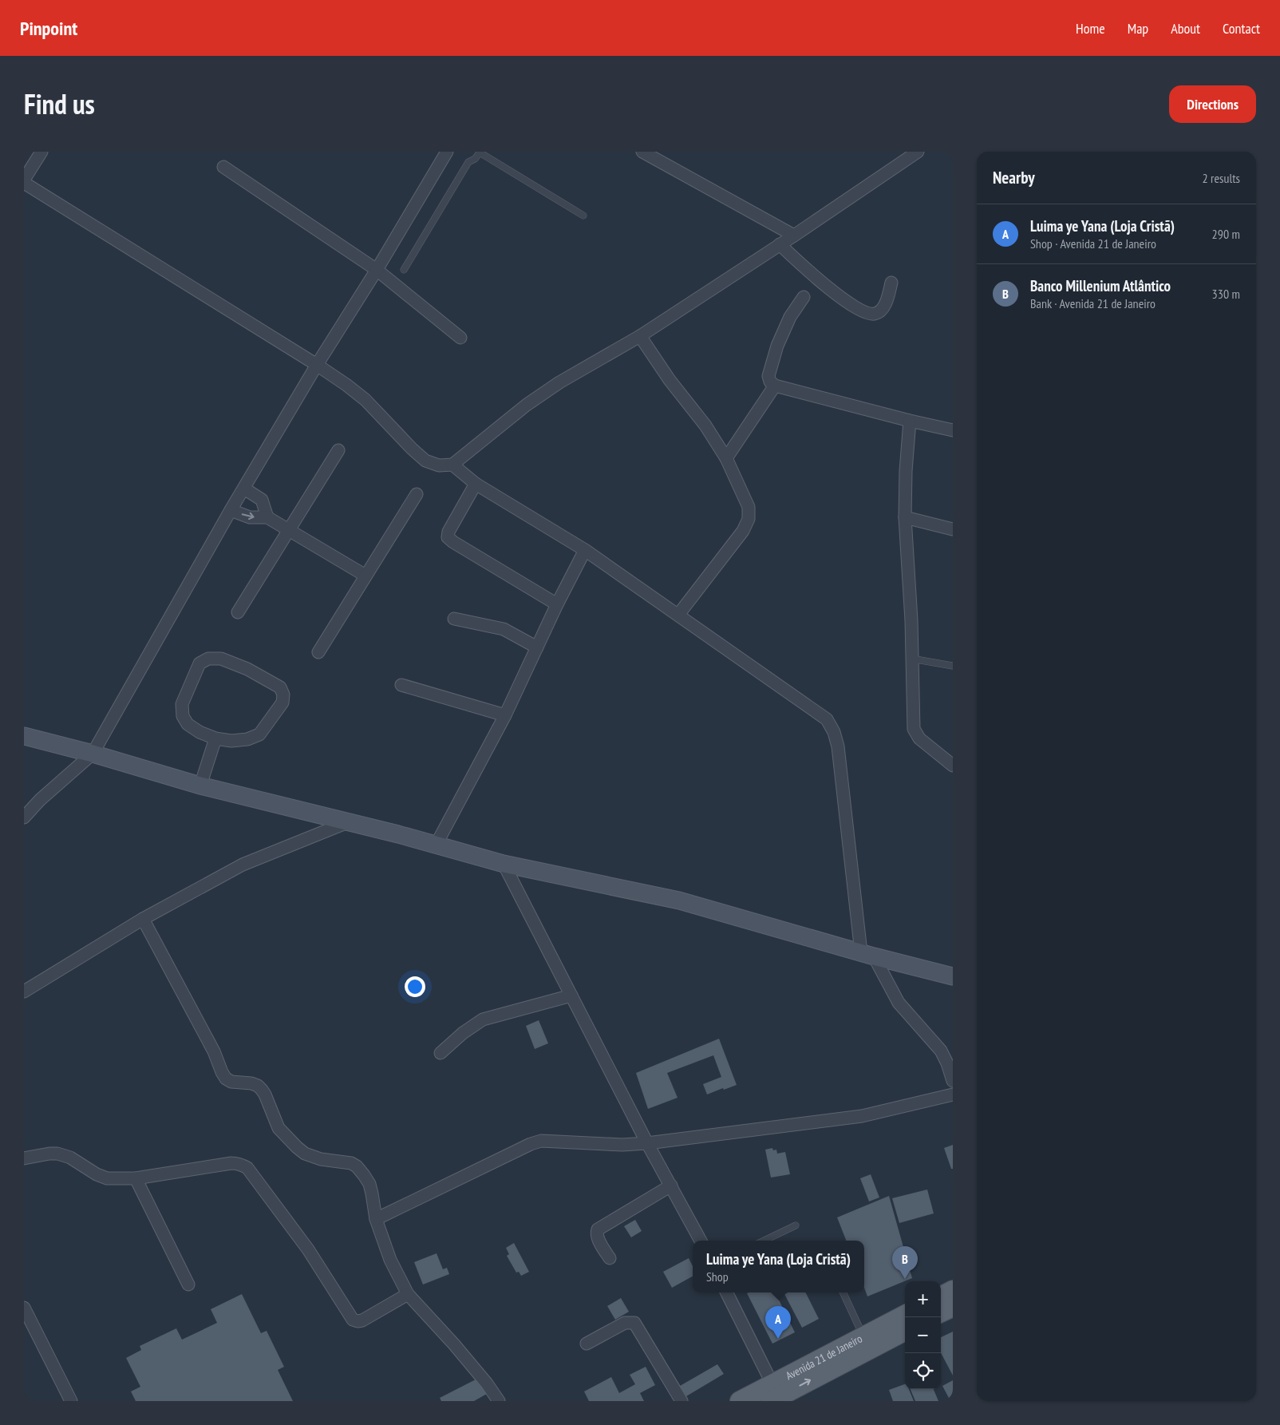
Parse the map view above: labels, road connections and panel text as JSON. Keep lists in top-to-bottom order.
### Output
{
  "streets": {
    "main road": ["Avenida 21 de Janeiro"]
  },
  "page": {
    "header": "Pinpoint",
    "nav": [
      "Home",
      "Map",
      "About",
      "Contact"
    ],
    "title": "Find us",
    "buttons": "Directions",
    "heading": ["Nearby", "2 results"],
    "list": [
      {
        "mark": "A",
        "name": "Luima ye Yana (Loja Cristã)",
        "note": "Shop · Avenida 21 de Janeiro",
        "value": "290 m"
      },
      {
        "mark": "B",
        "name": "Banco Millenium Atlântico",
        "note": "Bank · Avenida 21 de Janeiro",
        "value": "330 m"
      }
    ],
    "popup": ["Luima ye Yana (Loja Cristã)", "Shop"],
    "pins": ["B", "A"],
    "map_buttons": ["+", "−"]
  }
}
